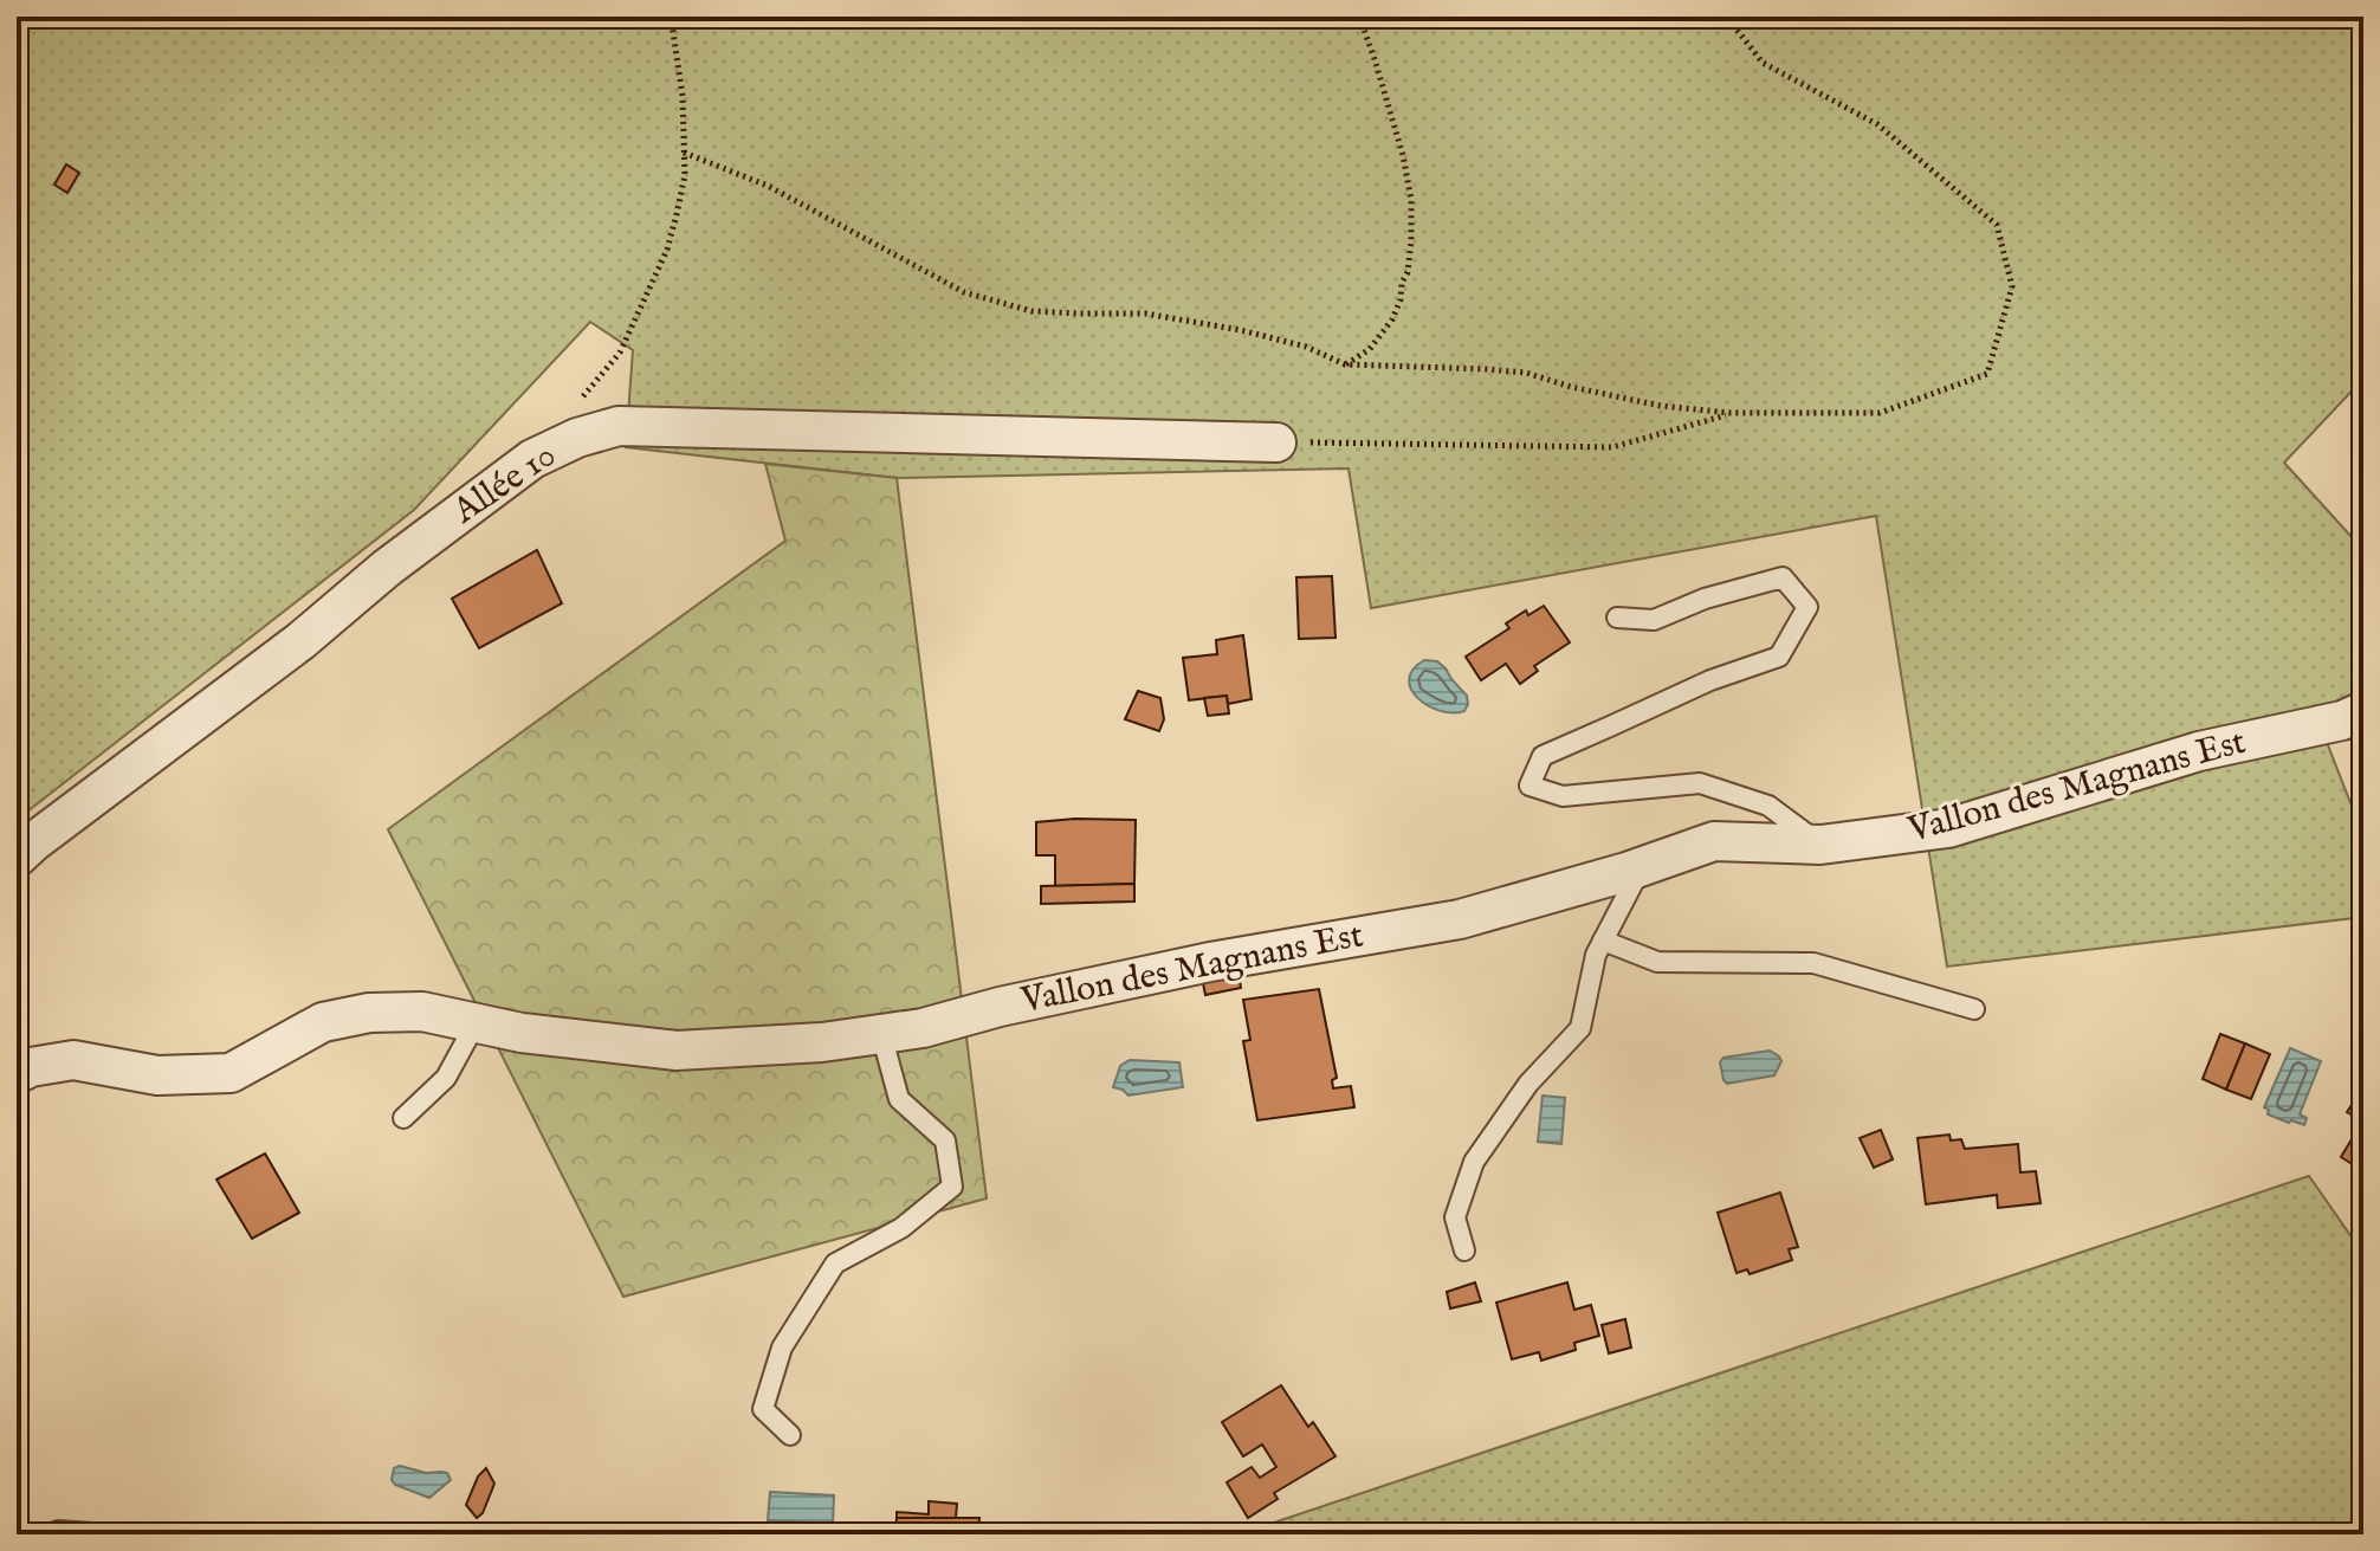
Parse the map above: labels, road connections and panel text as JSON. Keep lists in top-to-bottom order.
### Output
{
  "streets": {
    "street": ["Allée 10", "Vallon des Magnans Est"]
  }
}
